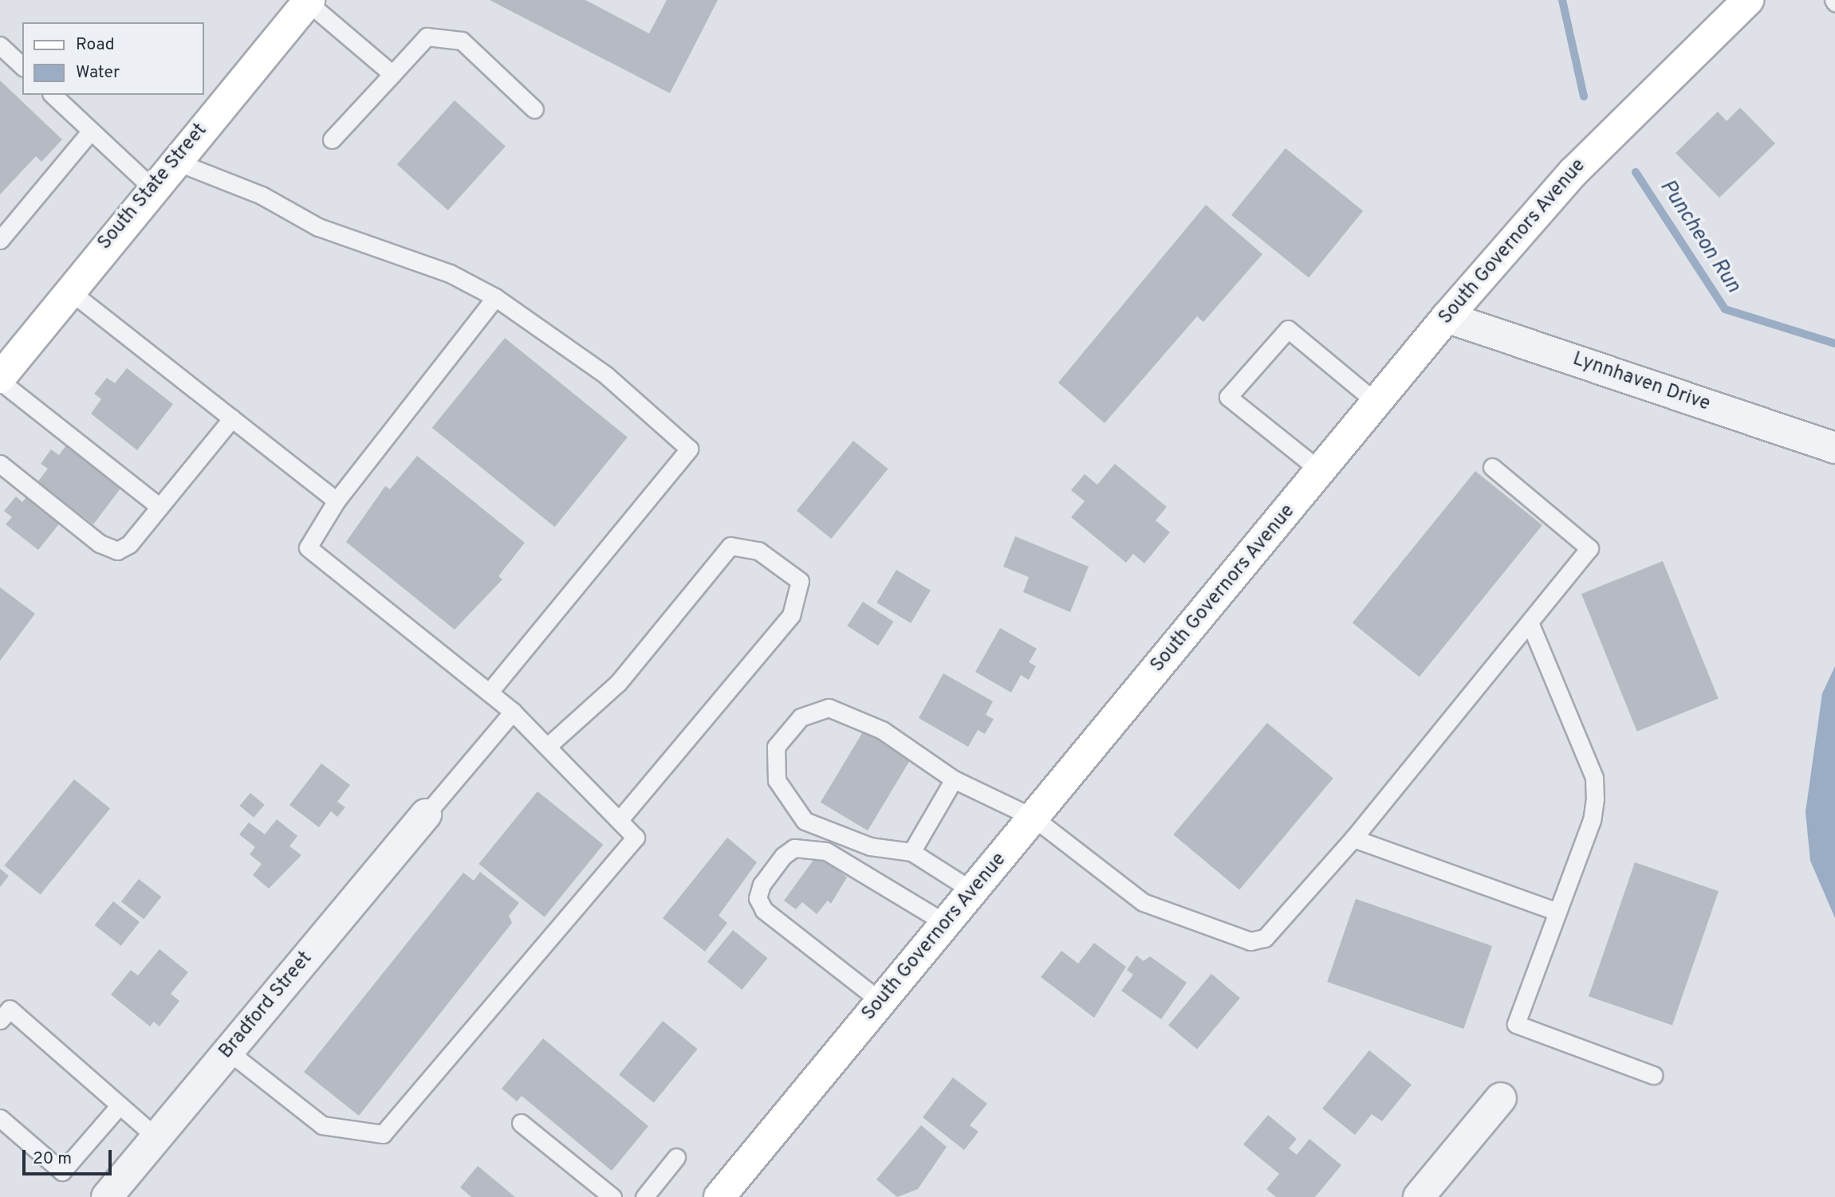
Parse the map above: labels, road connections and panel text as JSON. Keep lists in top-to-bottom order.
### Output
{
  "streets": {
    "main road": ["South State Street", "South Governors Avenue"],
    "street": ["Lynnhaven Drive", "Bradford Street"]
  },
  "crossings": [
    ["South Governors Avenue", "Lynnhaven Drive"]
  ],
  "water": ["Puncheon Run"],
  "legend": ["Road", "Water"],
  "scale_bar": "20 m"
}
